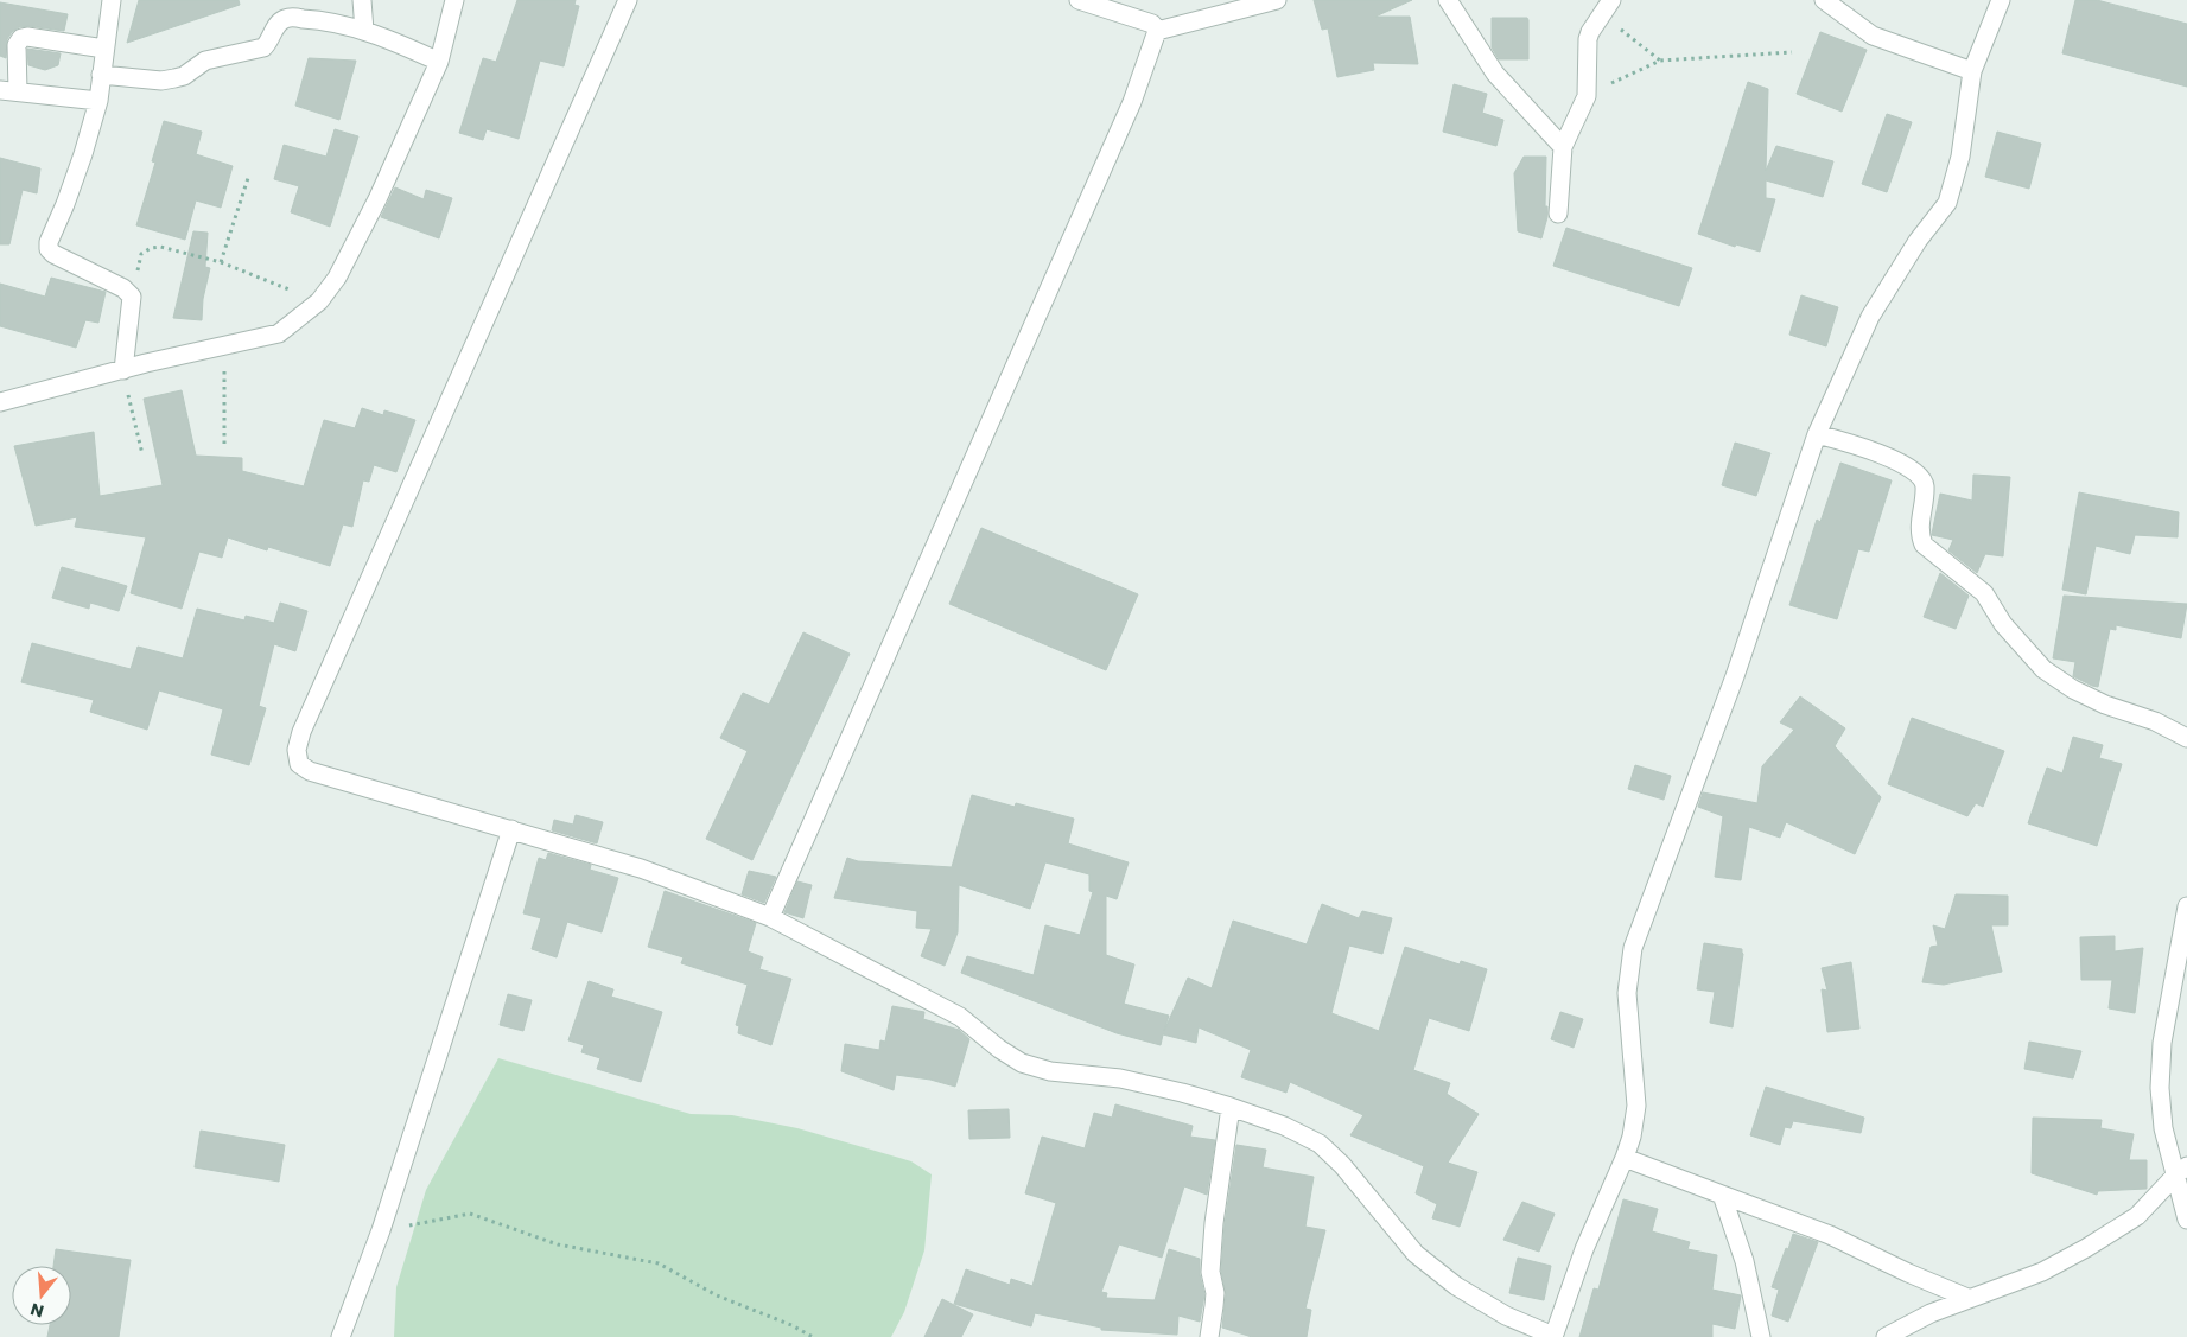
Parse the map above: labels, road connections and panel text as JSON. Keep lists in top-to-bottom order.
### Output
{
  "north": "bottom"
}
